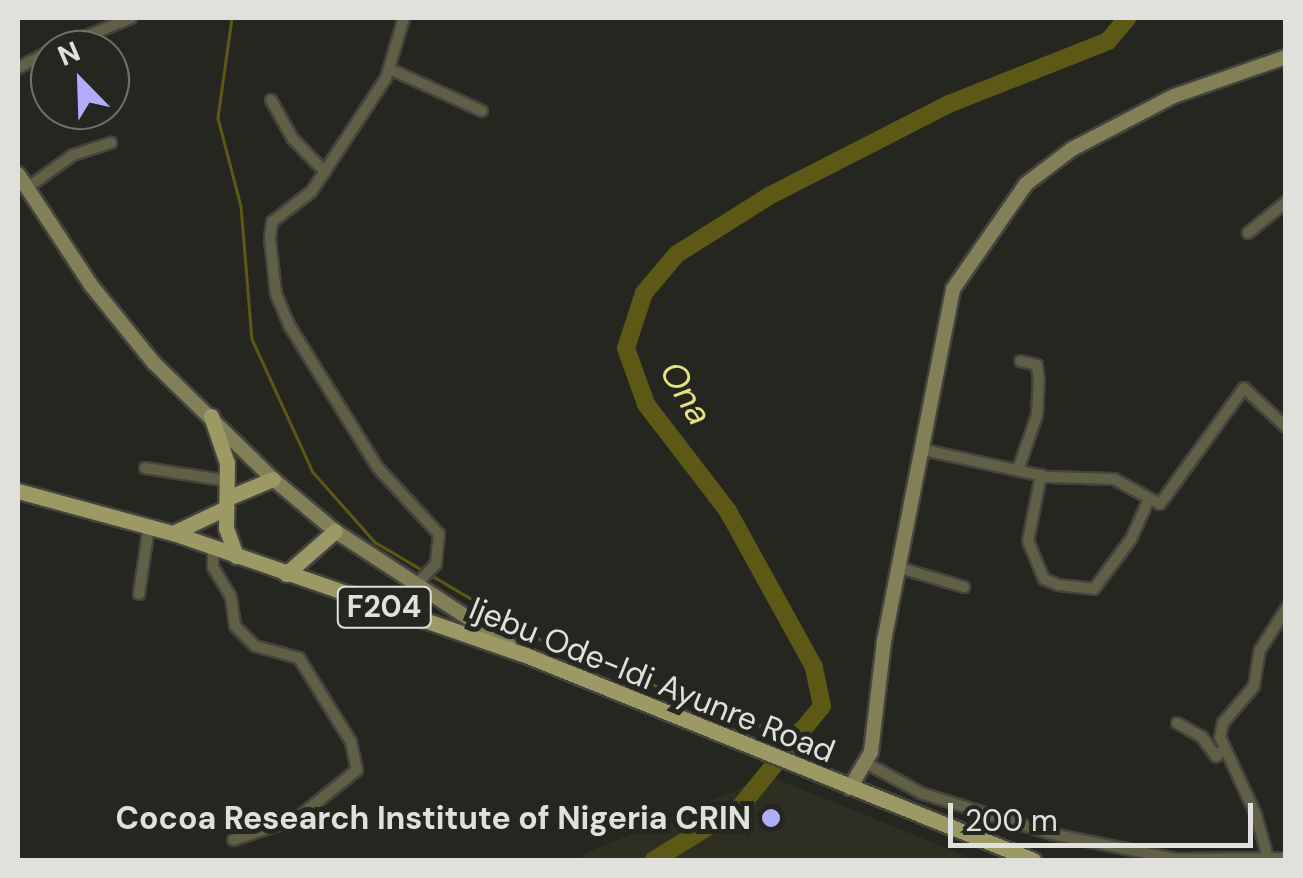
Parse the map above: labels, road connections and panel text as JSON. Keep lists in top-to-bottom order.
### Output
{
  "streets": {
    "main road": ["F204", "Ijebu Ode-Idi Ayunre Road"]
  },
  "water": ["Ona"],
  "places": ["Cocoa Research Institute of Nigeria CRIN"],
  "scale_bar": "200 m",
  "north": "top left"
}
